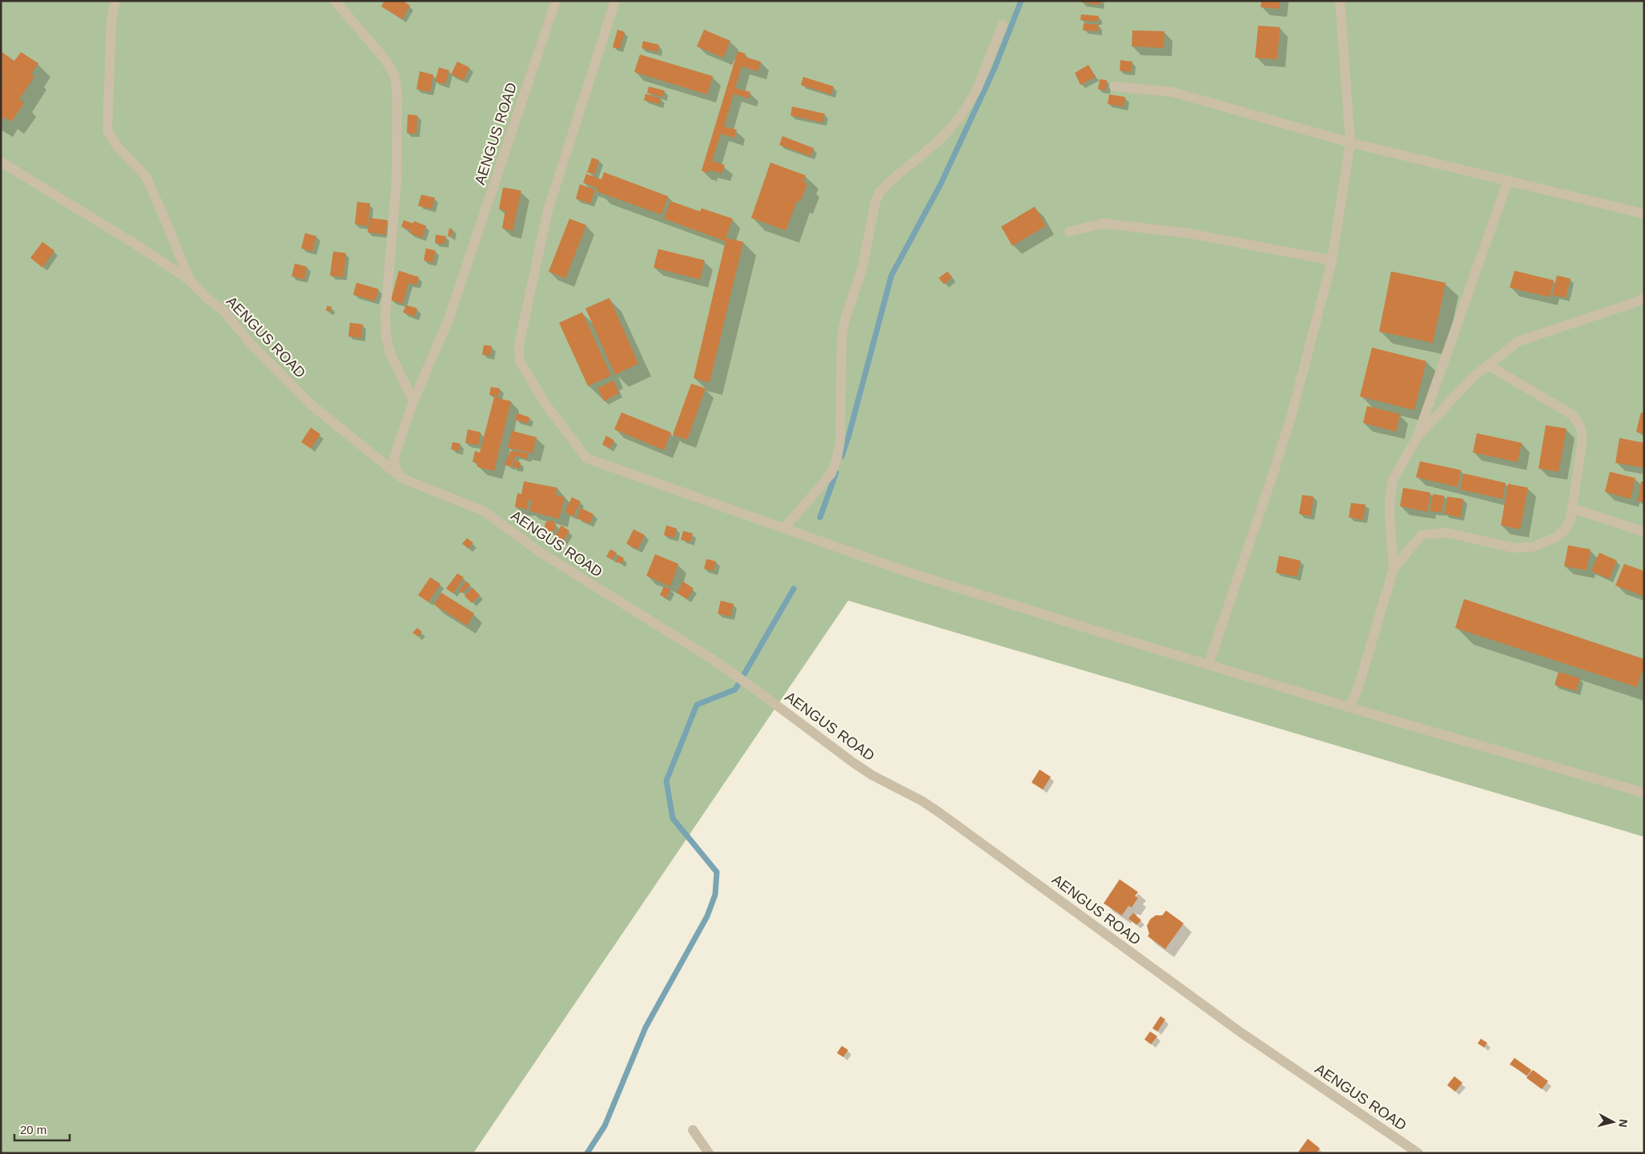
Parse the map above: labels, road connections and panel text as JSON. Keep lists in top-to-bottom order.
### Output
{
  "streets": {
    "street": ["AENGUS ROAD"]
  },
  "scale_bar": "20 m",
  "north": "right"
}
